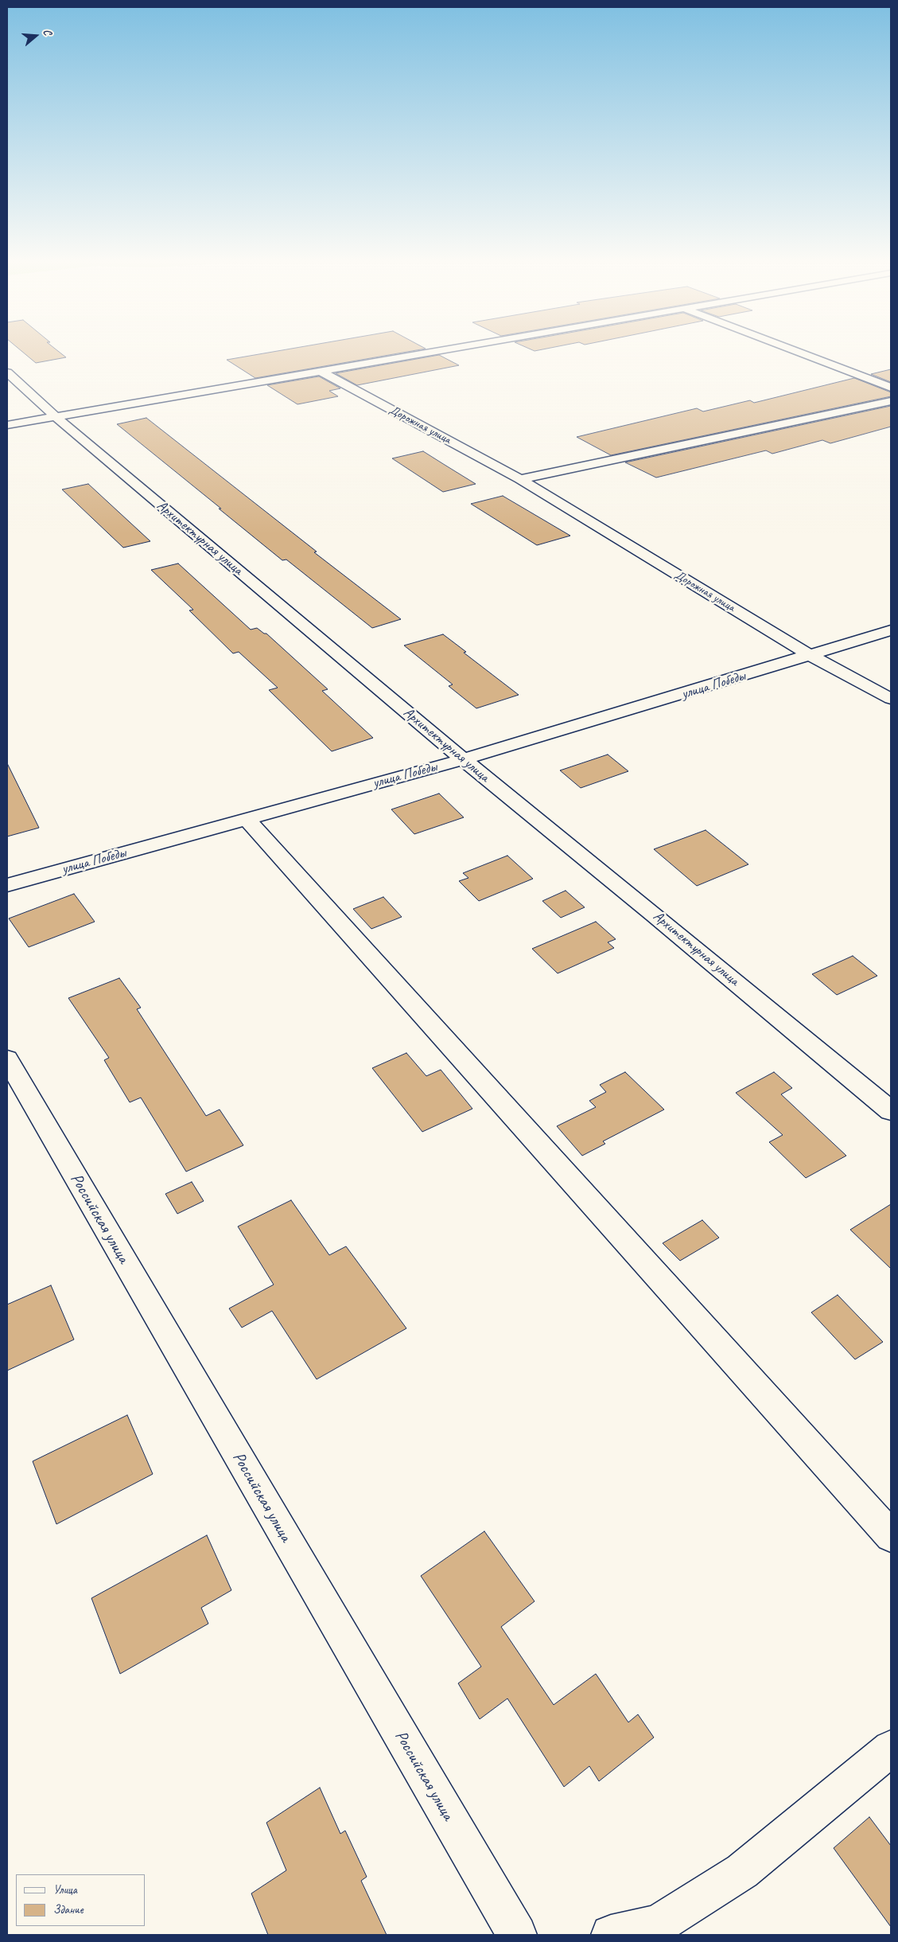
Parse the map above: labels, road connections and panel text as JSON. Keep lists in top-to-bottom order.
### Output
{
  "streets": {
    "street": [
      "Дорожная улица",
      "Архитектурная улица",
      "улица Победы",
      "Российская улица"
    ]
  },
  "crossings": [
    ["Дорожная улица", "улица Победы"],
    ["Архитектурная улица", "улица Победы"]
  ],
  "legend": ["Улица", "Здание"],
  "north": "right"
}
